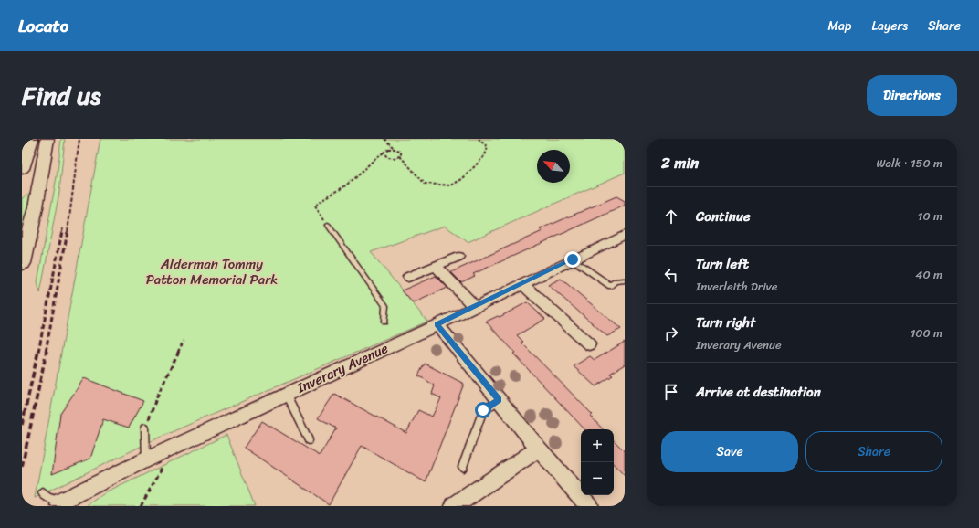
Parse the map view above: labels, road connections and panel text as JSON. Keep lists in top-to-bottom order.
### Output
{
  "streets": {
    "street": ["Inverary Avenue"]
  },
  "parks": ["Alderman Tommy Patton Memorial Park"],
  "north": "top left",
  "page": {
    "header": "Locato",
    "nav": ["Map", "Layers", "Share"],
    "title": "Find us",
    "buttons": [
      "Directions",
      ["Save", "Share"]
    ],
    "heading": ["2 min", "Walk · 150 m"],
    "list": [
      ["Continue", "10 m"],
      ["Turn left", "Inverleith Drive", "40 m"],
      ["Turn right", "Inverary Avenue", "100 m"],
      "Arrive at destination"
    ],
    "map_buttons": ["+", "−"]
  }
}
